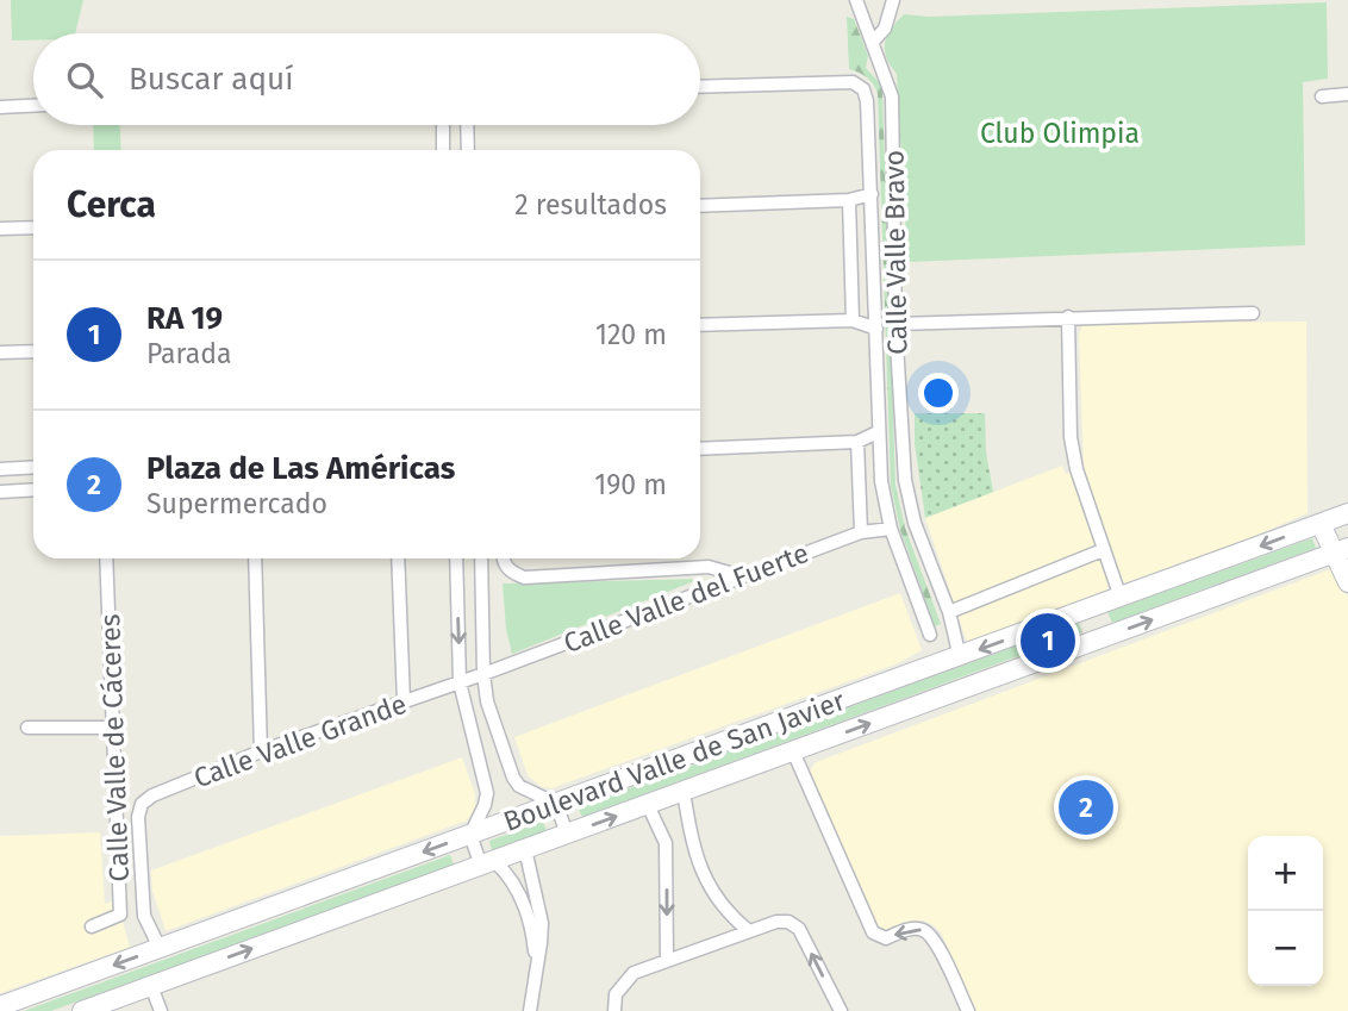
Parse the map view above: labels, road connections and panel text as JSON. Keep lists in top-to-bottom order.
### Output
{
  "streets": {
    "main road": ["Boulevard Valle de San Javier"],
    "street": [
      "Calle Valle Bravo",
      "Calle Valle del Fuerte",
      "Calle Valle Grande",
      "Calle Valle de Cáceres"
    ]
  },
  "crossings": [
    ["Calle Valle Bravo", "Calle Valle del Fuerte"],
    ["Calle Valle Bravo", "Boulevard Valle de San Javier"],
    ["Calle Valle del Fuerte", "Calle Valle Grande"],
    ["Calle Valle Grande", "Calle Valle de Cáceres"],
    ["Calle Valle de Cáceres", "Boulevard Valle de San Javier"]
  ],
  "parks": ["Club Olimpia"],
  "page": {
    "search": "Buscar aquí",
    "heading": ["Cerca", "2 resultados"],
    "list": [
      {
        "mark": "1",
        "name": "RA 19",
        "note": "Parada",
        "value": "120 m"
      },
      {
        "mark": "2",
        "name": "Plaza de Las Américas",
        "note": "Supermercado",
        "value": "190 m"
      }
    ],
    "pins": ["1", "2"],
    "map_buttons": ["+", "−"]
  }
}
